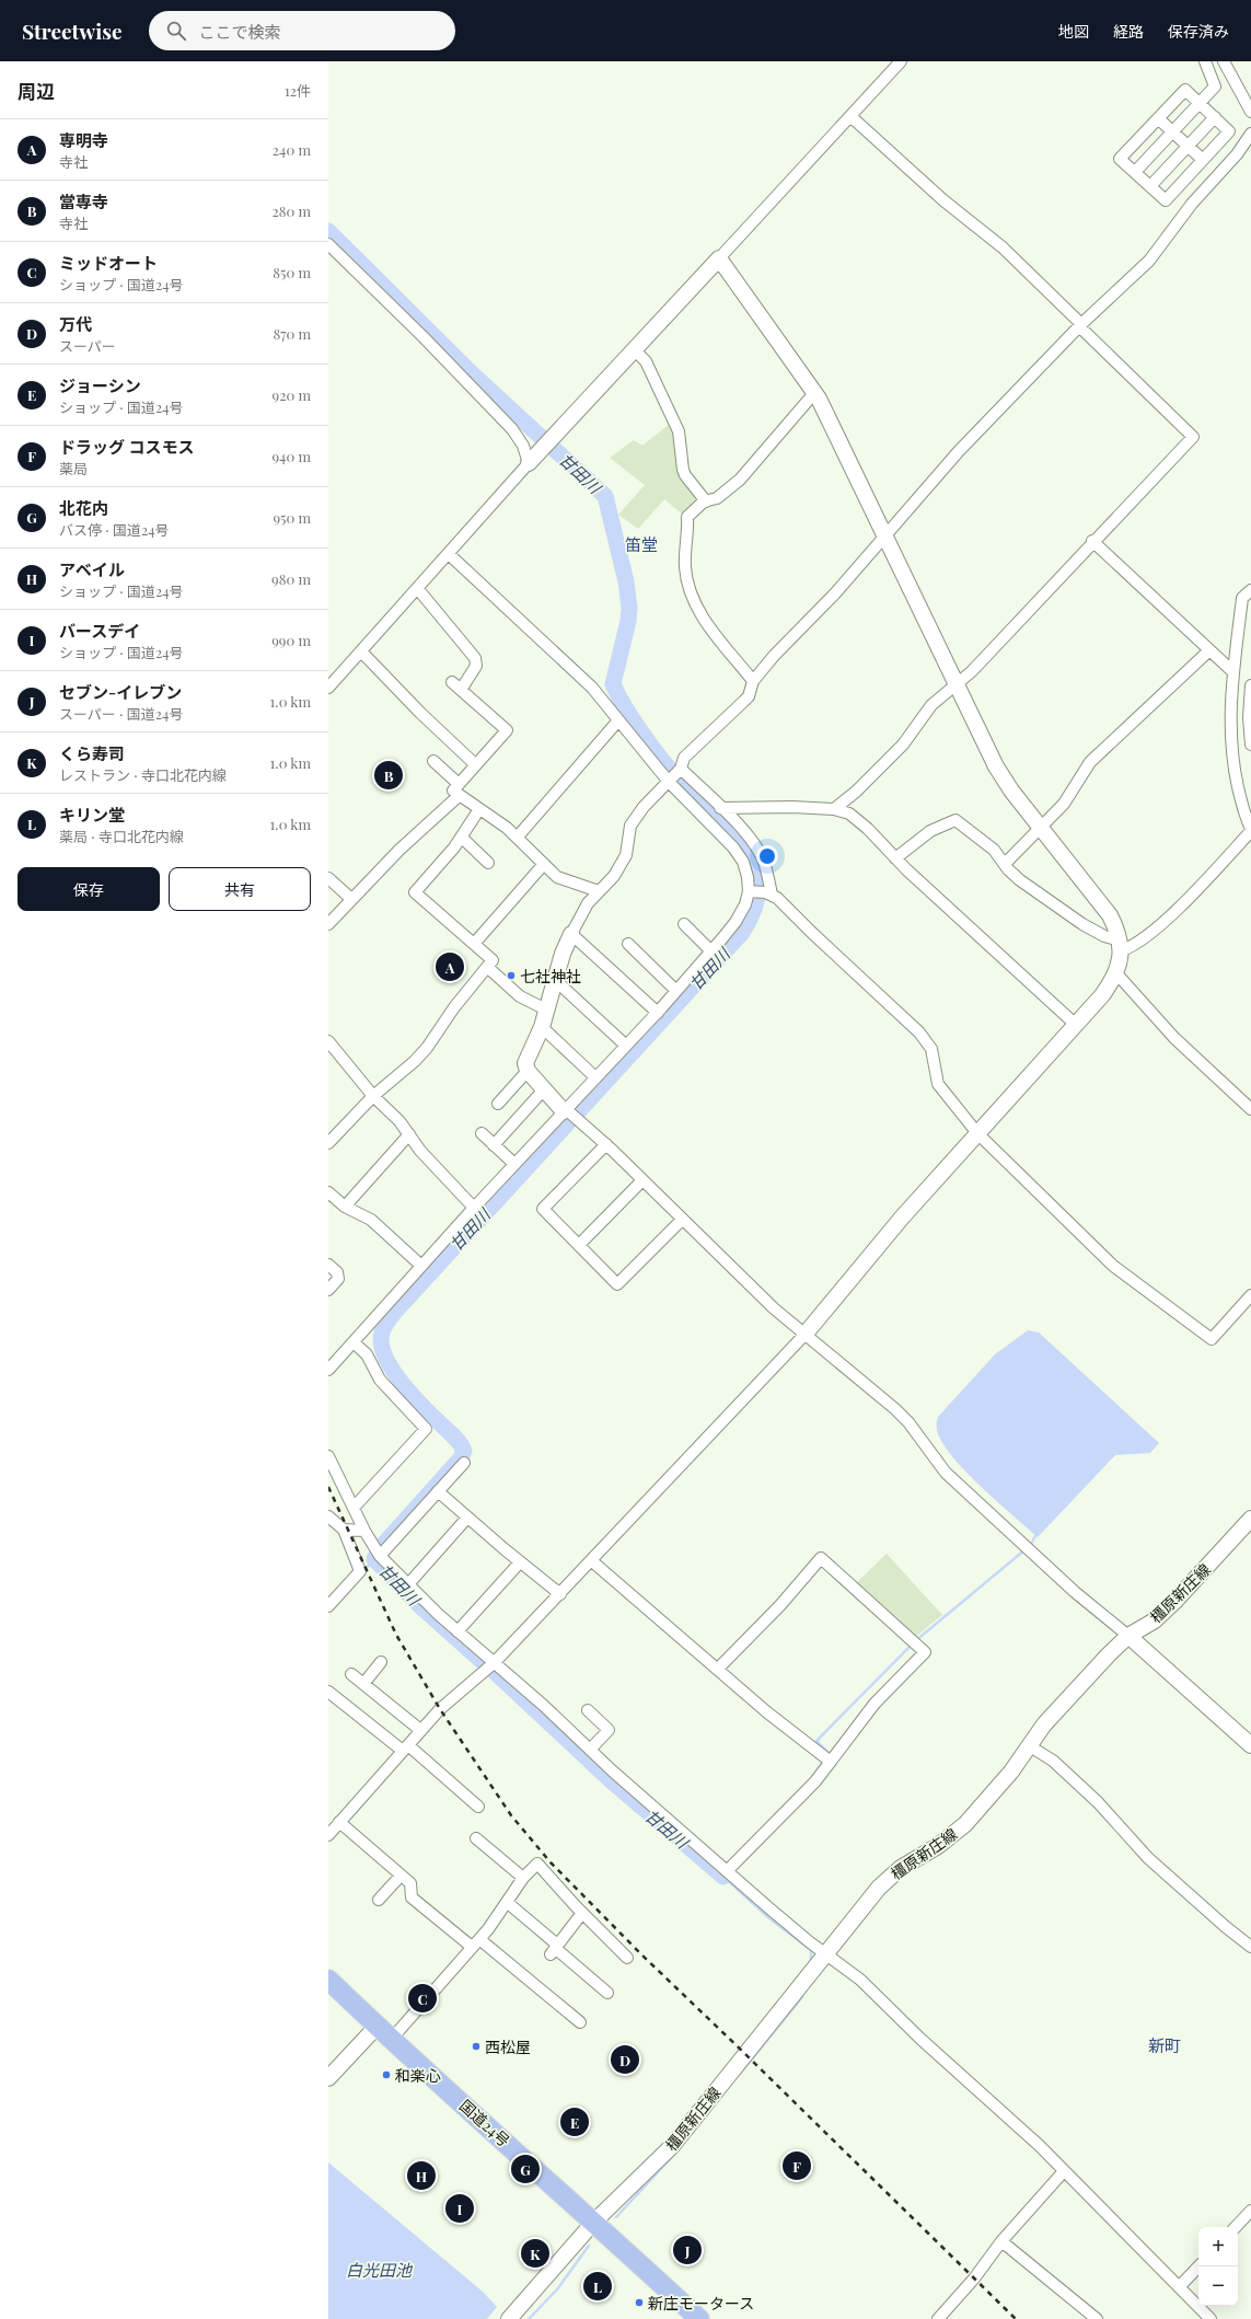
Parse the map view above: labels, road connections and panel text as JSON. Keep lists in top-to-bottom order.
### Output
{
  "streets": {
    "highway": ["国道24号"],
    "street": ["橿原新庄線"]
  },
  "crossings": [
    ["橿原新庄線", "国道24号"]
  ],
  "districts": ["笛堂", "新町"],
  "water": ["甘田川", "白光田池"],
  "places": [
    "七社神社",
    "西松屋",
    "和楽心",
    "新庄モータース"
  ],
  "page": {
    "header": "Streetwise",
    "search": "ここで検索",
    "nav": ["地図", "経路", "保存済み"],
    "heading": ["周辺", "12件"],
    "list": [
      {
        "mark": "A",
        "name": "専明寺",
        "note": "寺社",
        "value": "240 m"
      },
      {
        "mark": "B",
        "name": "當専寺",
        "note": "寺社",
        "value": "280 m"
      },
      {
        "mark": "C",
        "name": "ミッドオート",
        "note": "ショップ · 国道24号",
        "value": "850 m"
      },
      {
        "mark": "D",
        "name": "万代",
        "note": "スーパー",
        "value": "870 m"
      },
      {
        "mark": "E",
        "name": "ジョーシン",
        "note": "ショップ · 国道24号",
        "value": "920 m"
      },
      {
        "mark": "F",
        "name": "ドラッグ コスモス",
        "note": "薬局",
        "value": "940 m"
      },
      {
        "mark": "G",
        "name": "北花内",
        "note": "バス停 · 国道24号",
        "value": "950 m"
      },
      {
        "mark": "H",
        "name": "アベイル",
        "note": "ショップ · 国道24号",
        "value": "980 m"
      },
      {
        "mark": "I",
        "name": "バースデイ",
        "note": "ショップ · 国道24号",
        "value": "990 m"
      },
      {
        "mark": "J",
        "name": "セブン-イレブン",
        "note": "スーパー · 国道24号",
        "value": "1.0 km"
      },
      {
        "mark": "K",
        "name": "くら寿司",
        "note": "レストラン · 寺口北花内線",
        "value": "1.0 km"
      },
      {
        "mark": "L",
        "name": "キリン堂",
        "note": "薬局 · 寺口北花内線",
        "value": "1.0 km"
      }
    ],
    "pins": [
      "B",
      "A",
      "C",
      "D",
      "E",
      "F",
      "G",
      "H",
      "I",
      "J",
      "K",
      "L"
    ],
    "buttons": ["保存", "共有"],
    "map_buttons": ["+", "−"]
  }
}
